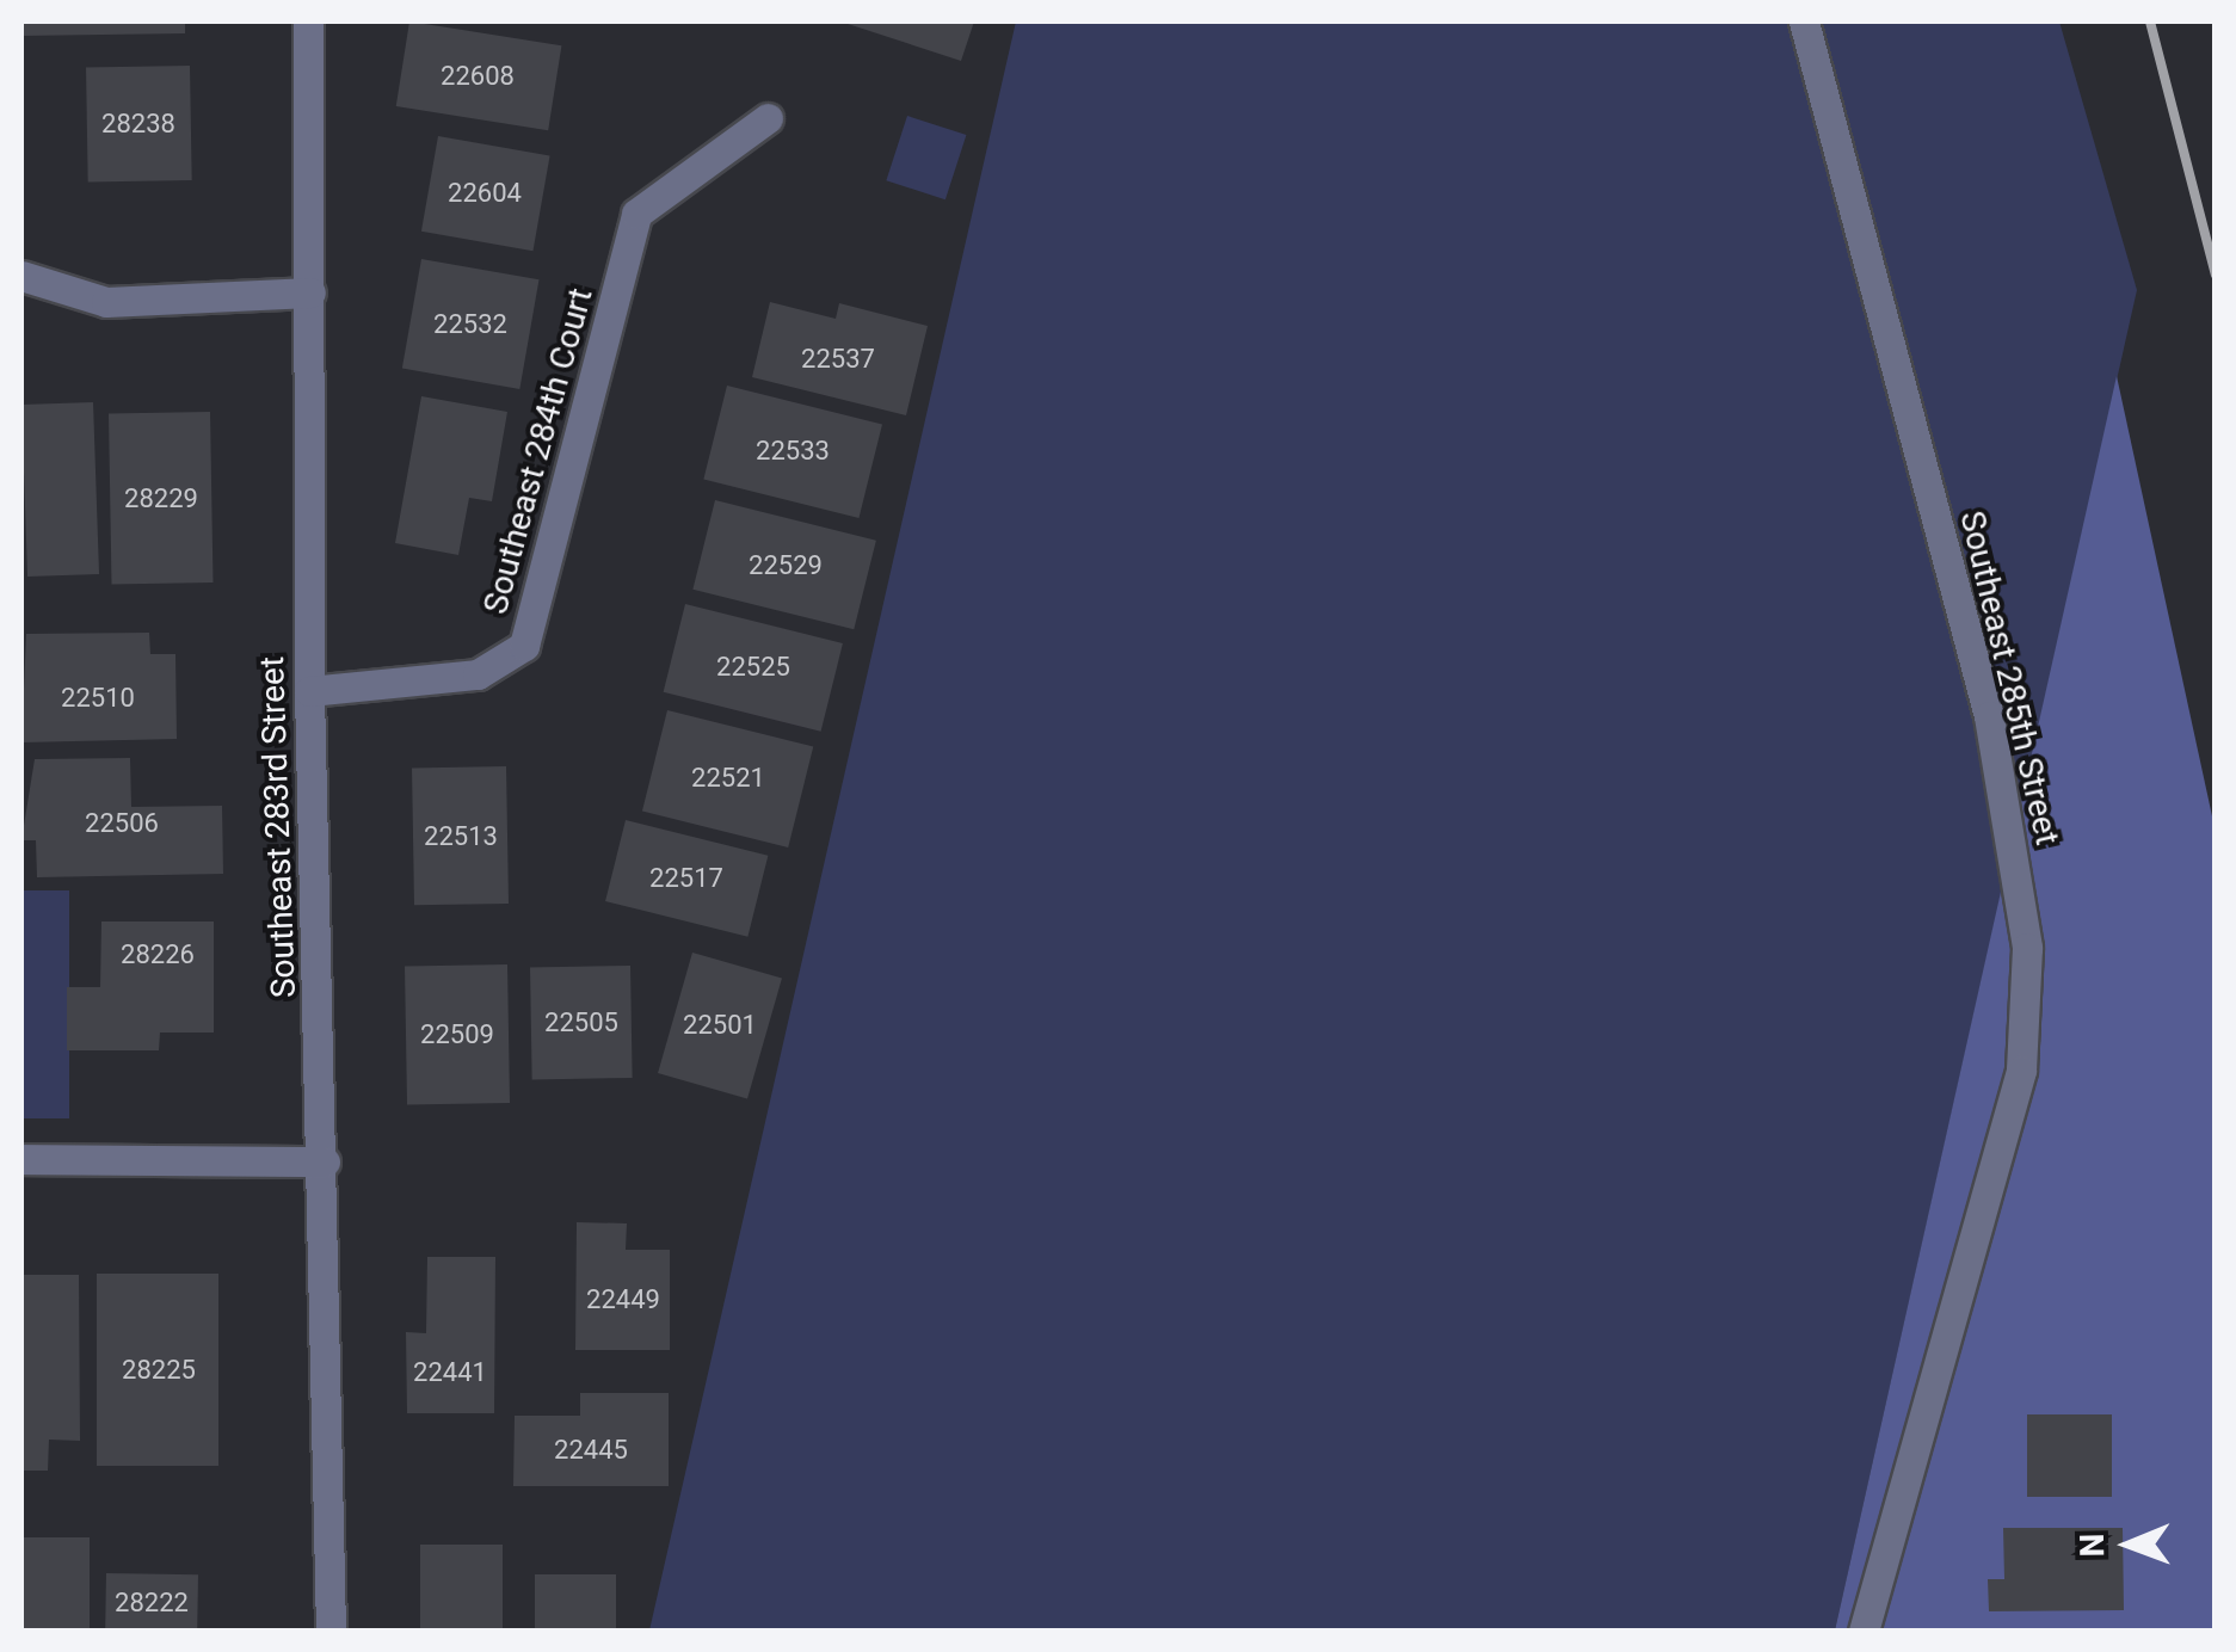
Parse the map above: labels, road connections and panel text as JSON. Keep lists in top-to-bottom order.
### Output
{
  "streets": {
    "street": ["Southeast 284th Court", "Southeast 285th Street", "Southeast 283rd Street"]
  },
  "crossings": [
    ["Southeast 284th Court", "Southeast 283rd Street"]
  ],
  "house_numbers": [
    "22608",
    "28238",
    "22604",
    "22532",
    "22537",
    "22533",
    "28229",
    "22529",
    "22525",
    "22510",
    "22521",
    "22506",
    "22513",
    "22517",
    "28226",
    "22505",
    "22501",
    "22509",
    "22449",
    "28225",
    "22441",
    "22445",
    "28222"
  ],
  "north": "left"
}
